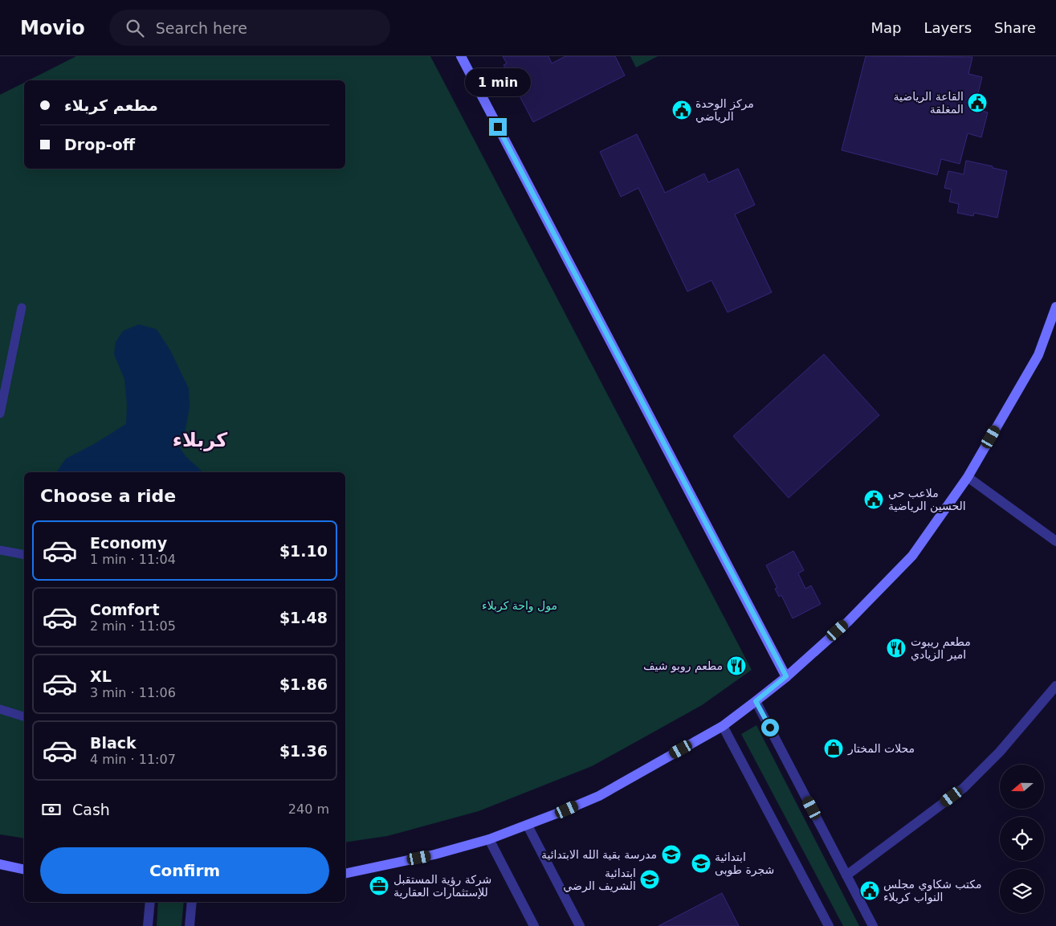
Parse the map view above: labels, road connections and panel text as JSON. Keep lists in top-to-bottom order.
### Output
{
  "districts": ["كربلاء"],
  "parks": ["مول واحة كربلاء"],
  "places": {
    "public building": [
      "القاعة الرياضية المغلقة",
      "مركز الوحدة الرياضي",
      "ملاعب حي الحسين الرياضية",
      "مكتب شكاوي مجلس النواب كربلاء"
    ],
    "restaurant": ["مطعم ريبوت امير الزيادي", "مطعم روبو شيف"],
    "shop": ["محلات المختار"],
    "school or university": ["مدرسة بقية الله الابتدائية", "ابتدائية شجرة طوبى", "ابتدائية الشريف الرضي"],
    "office": ["شركة رؤية المستقبل للإستثمارات العقارية"]
  },
  "north": "left",
  "page": {
    "header": "Movio",
    "search": "Search here",
    "nav": ["Map", "Layers", "Share"],
    "bubble": "1 min",
    "banner": ["مطعم كربلاء", "Drop-off"],
    "heading": "Choose a ride",
    "list": [
      {
        "name": "Economy",
        "note": "1 min · 11:04",
        "value": "$1.10"
      },
      {
        "name": "Comfort",
        "note": "2 min · 11:05",
        "value": "$1.48"
      },
      {
        "name": "XL",
        "note": "3 min · 11:06",
        "value": "$1.86"
      },
      {
        "name": "Black",
        "note": "4 min · 11:07",
        "value": "$1.36"
      }
    ],
    "pay": ["Cash", "240 m"],
    "buttons": "Confirm"
  }
}
